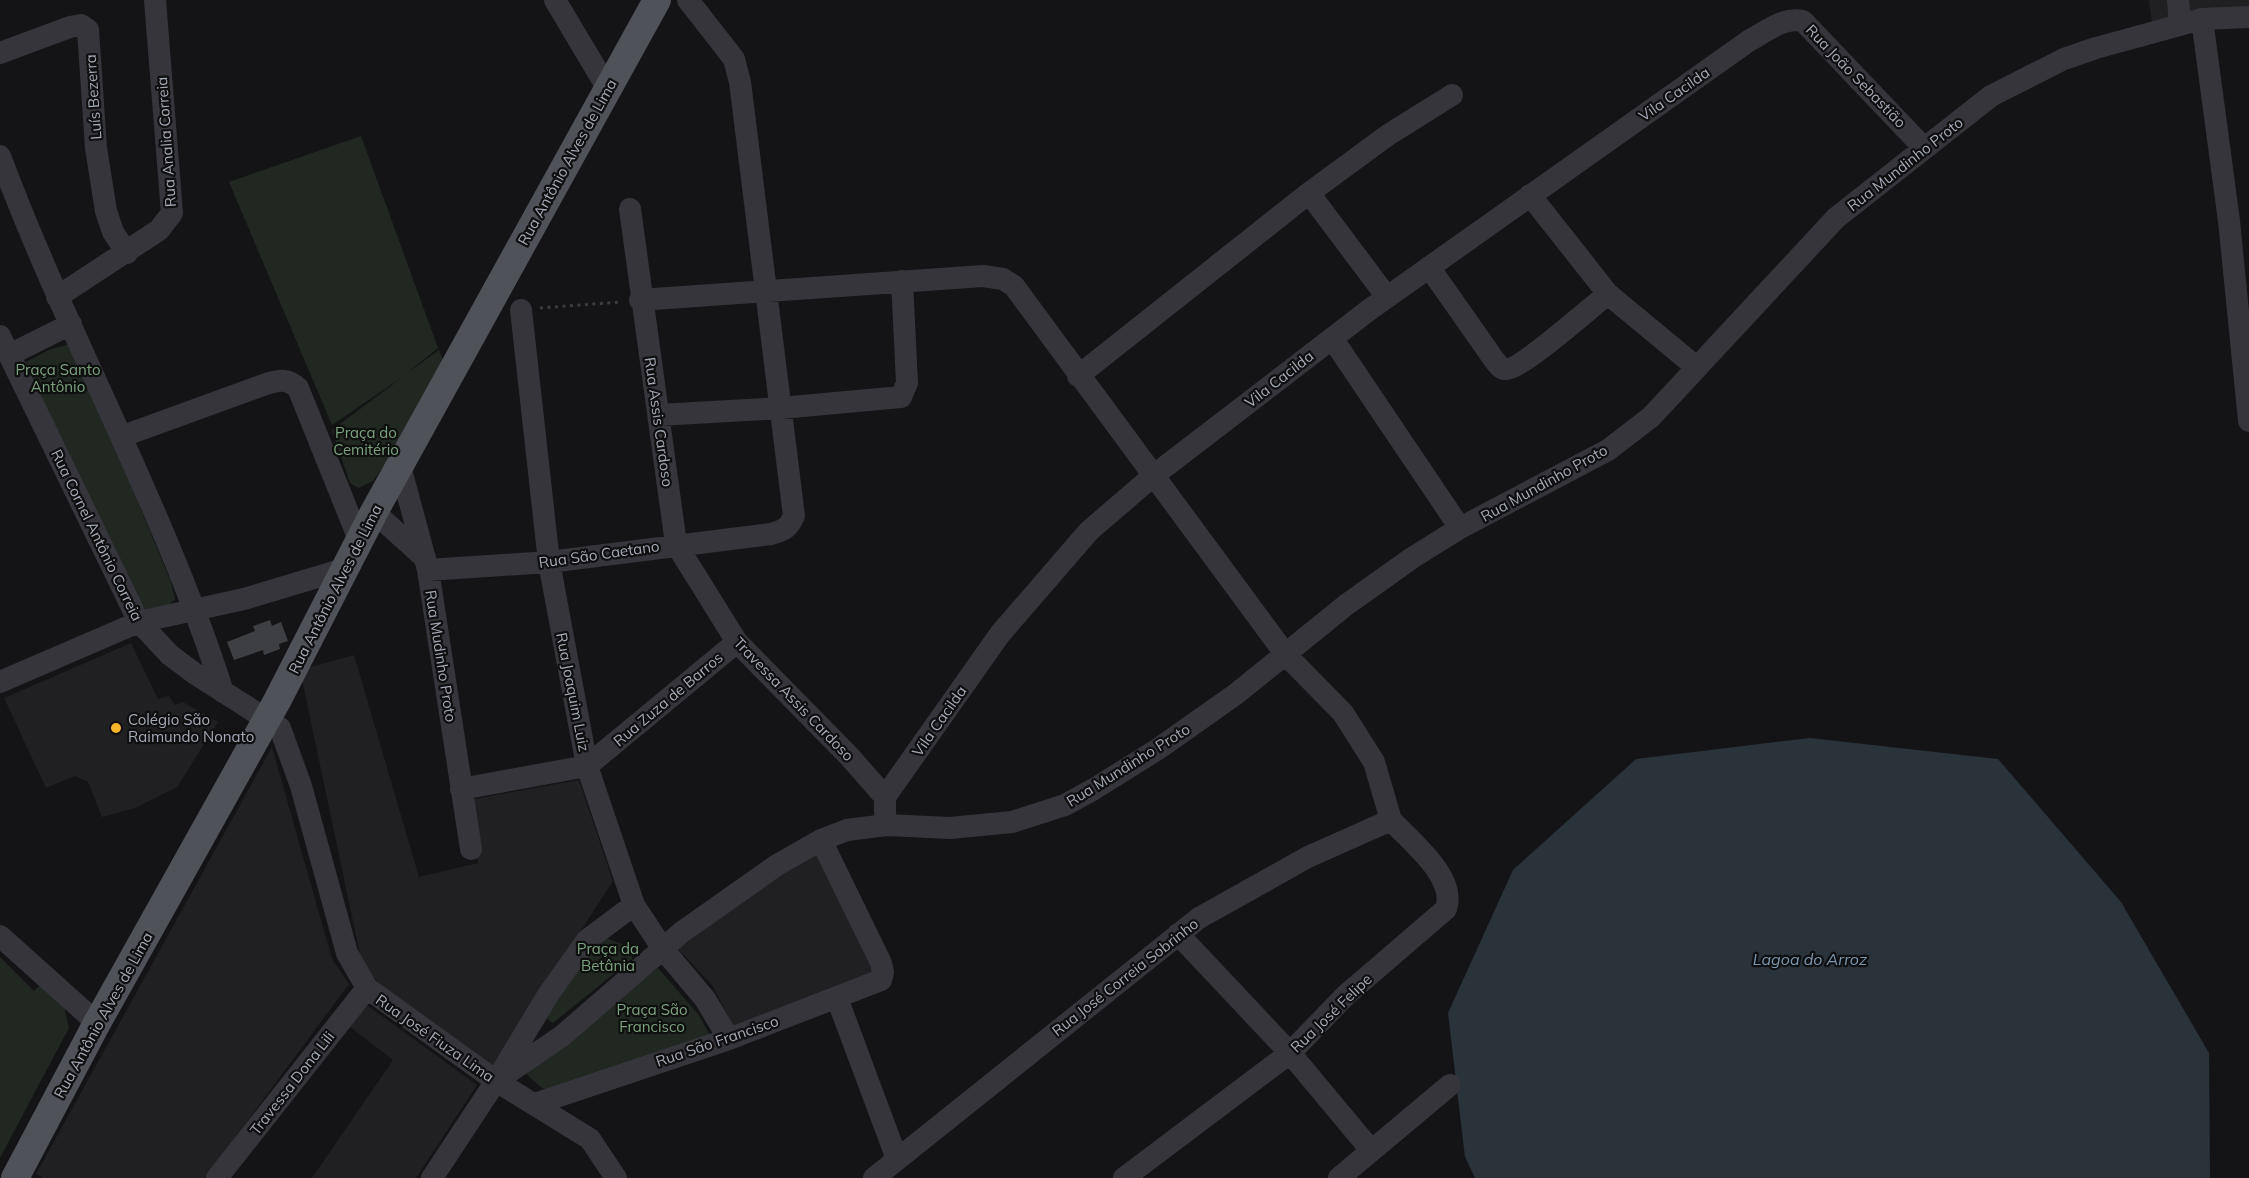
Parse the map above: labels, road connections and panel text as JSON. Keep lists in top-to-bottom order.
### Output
{
  "streets": {
    "main road": ["Rua Antônio Alves de Lima"],
    "street": [
      "Rua João Sebastião",
      "Vila Cacilda",
      "Luís Bezerra",
      "Rua Analia Correia",
      "Rua Mundinho Proto",
      "Rua Assis Cardoso",
      "Rua Cornel Antônio Correia",
      "Rua São Caetano",
      "Rua Mudinho Proto",
      "Rua Joaquim Luiz",
      "Rua Zuza de Barros",
      "Travessa Assis Cardoso",
      "Rua José Correia Sobrinho",
      "Rua José Felipe",
      "Rua José Fiuza Lima",
      "Rua São Francisco",
      "Travessa Dona Lili"
    ]
  },
  "crossings": [
    ["Rua João Sebastião", "Vila Cacilda"],
    ["Rua João Sebastião", "Rua Mundinho Proto"],
    ["Vila Cacilda", "Travessa Assis Cardoso"],
    ["Luís Bezerra", "Rua Analia Correia"],
    ["Rua Antônio Alves de Lima", "Rua Cornel Antônio Correia"],
    ["Rua Antônio Alves de Lima", "Rua Mudinho Proto"],
    ["Rua Antônio Alves de Lima", "Rua José Fiuza Lima"],
    ["Rua Mundinho Proto", "Rua Joaquim Luiz"],
    ["Rua Mundinho Proto", "Rua José Fiuza Lima"],
    ["Rua Mundinho Proto", "Rua São Francisco"],
    ["Rua Assis Cardoso", "Rua São Caetano"],
    ["Rua Assis Cardoso", "Travessa Assis Cardoso"],
    ["Rua Cornel Antônio Correia", "Rua José Fiuza Lima"],
    ["Rua São Caetano", "Rua Mudinho Proto"],
    ["Rua São Caetano", "Rua Joaquim Luiz"],
    ["Rua São Caetano", "Travessa Assis Cardoso"],
    ["Rua Mudinho Proto", "Rua Zuza de Barros"],
    ["Rua Joaquim Luiz", "Rua Zuza de Barros"],
    ["Rua Joaquim Luiz", "Rua São Francisco"],
    ["Rua Zuza de Barros", "Travessa Assis Cardoso"],
    ["Rua José Correia Sobrinho", "Rua José Felipe"],
    ["Rua José Fiuza Lima", "Rua São Francisco"],
    ["Rua José Fiuza Lima", "Travessa Dona Lili"]
  ],
  "water": ["Lagoa do Arroz"],
  "parks": [
    "Praça Santo Antônio",
    "Praça do Cemitério",
    "Praça da Betânia",
    "Praça São Francisco"
  ],
  "places": ["Colégio São Raimundo Nonato"]
}
